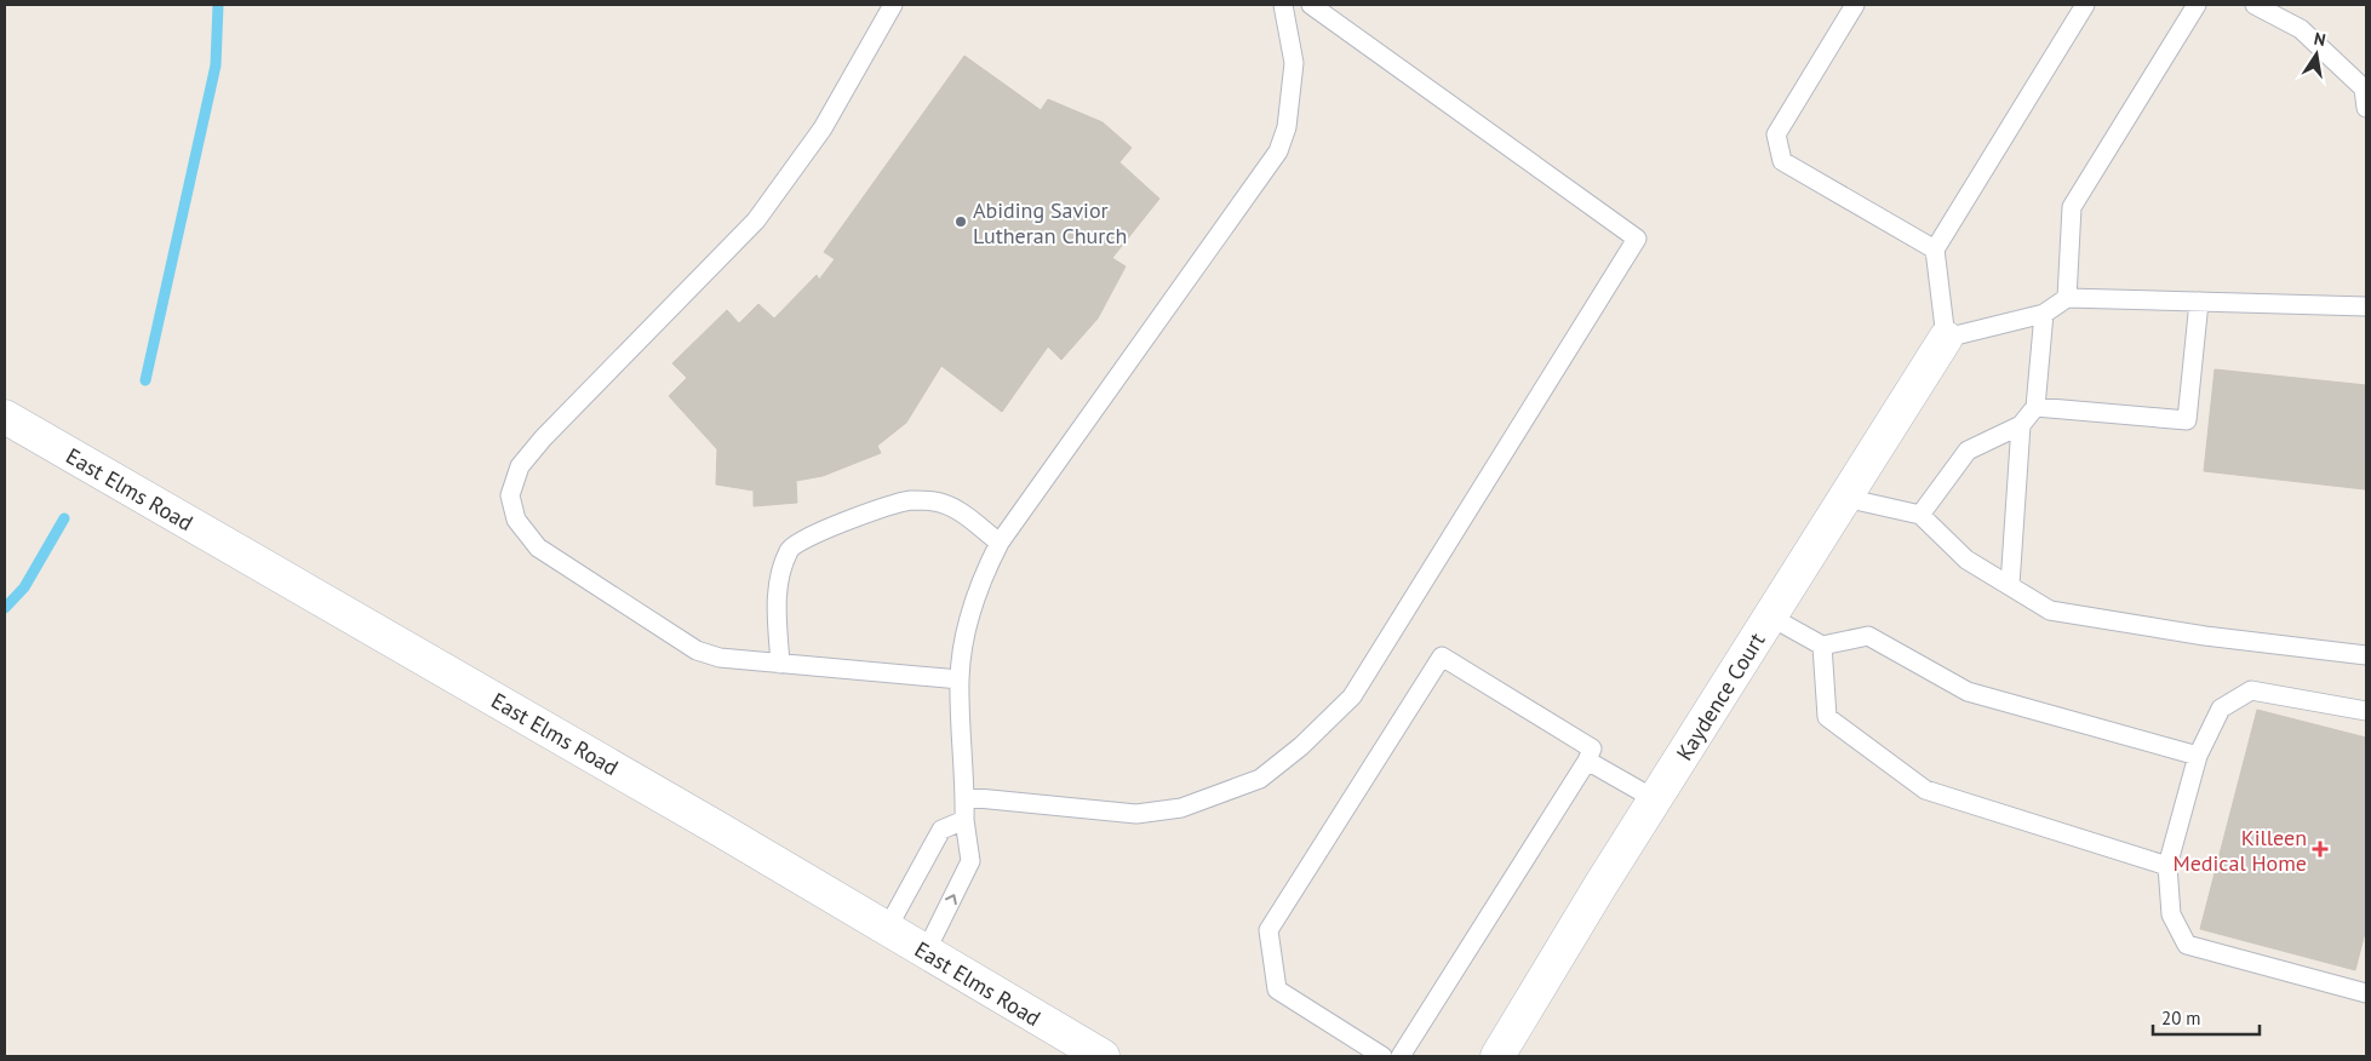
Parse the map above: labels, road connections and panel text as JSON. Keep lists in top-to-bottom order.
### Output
{
  "streets": {
    "main road": ["East Elms Road", "Kaydence Court"]
  },
  "places": {
    "other": ["Abiding Savior Lutheran Church"],
    "health": ["Killeen Medical Home"]
  },
  "scale_bar": "20 m",
  "north": "top"
}
